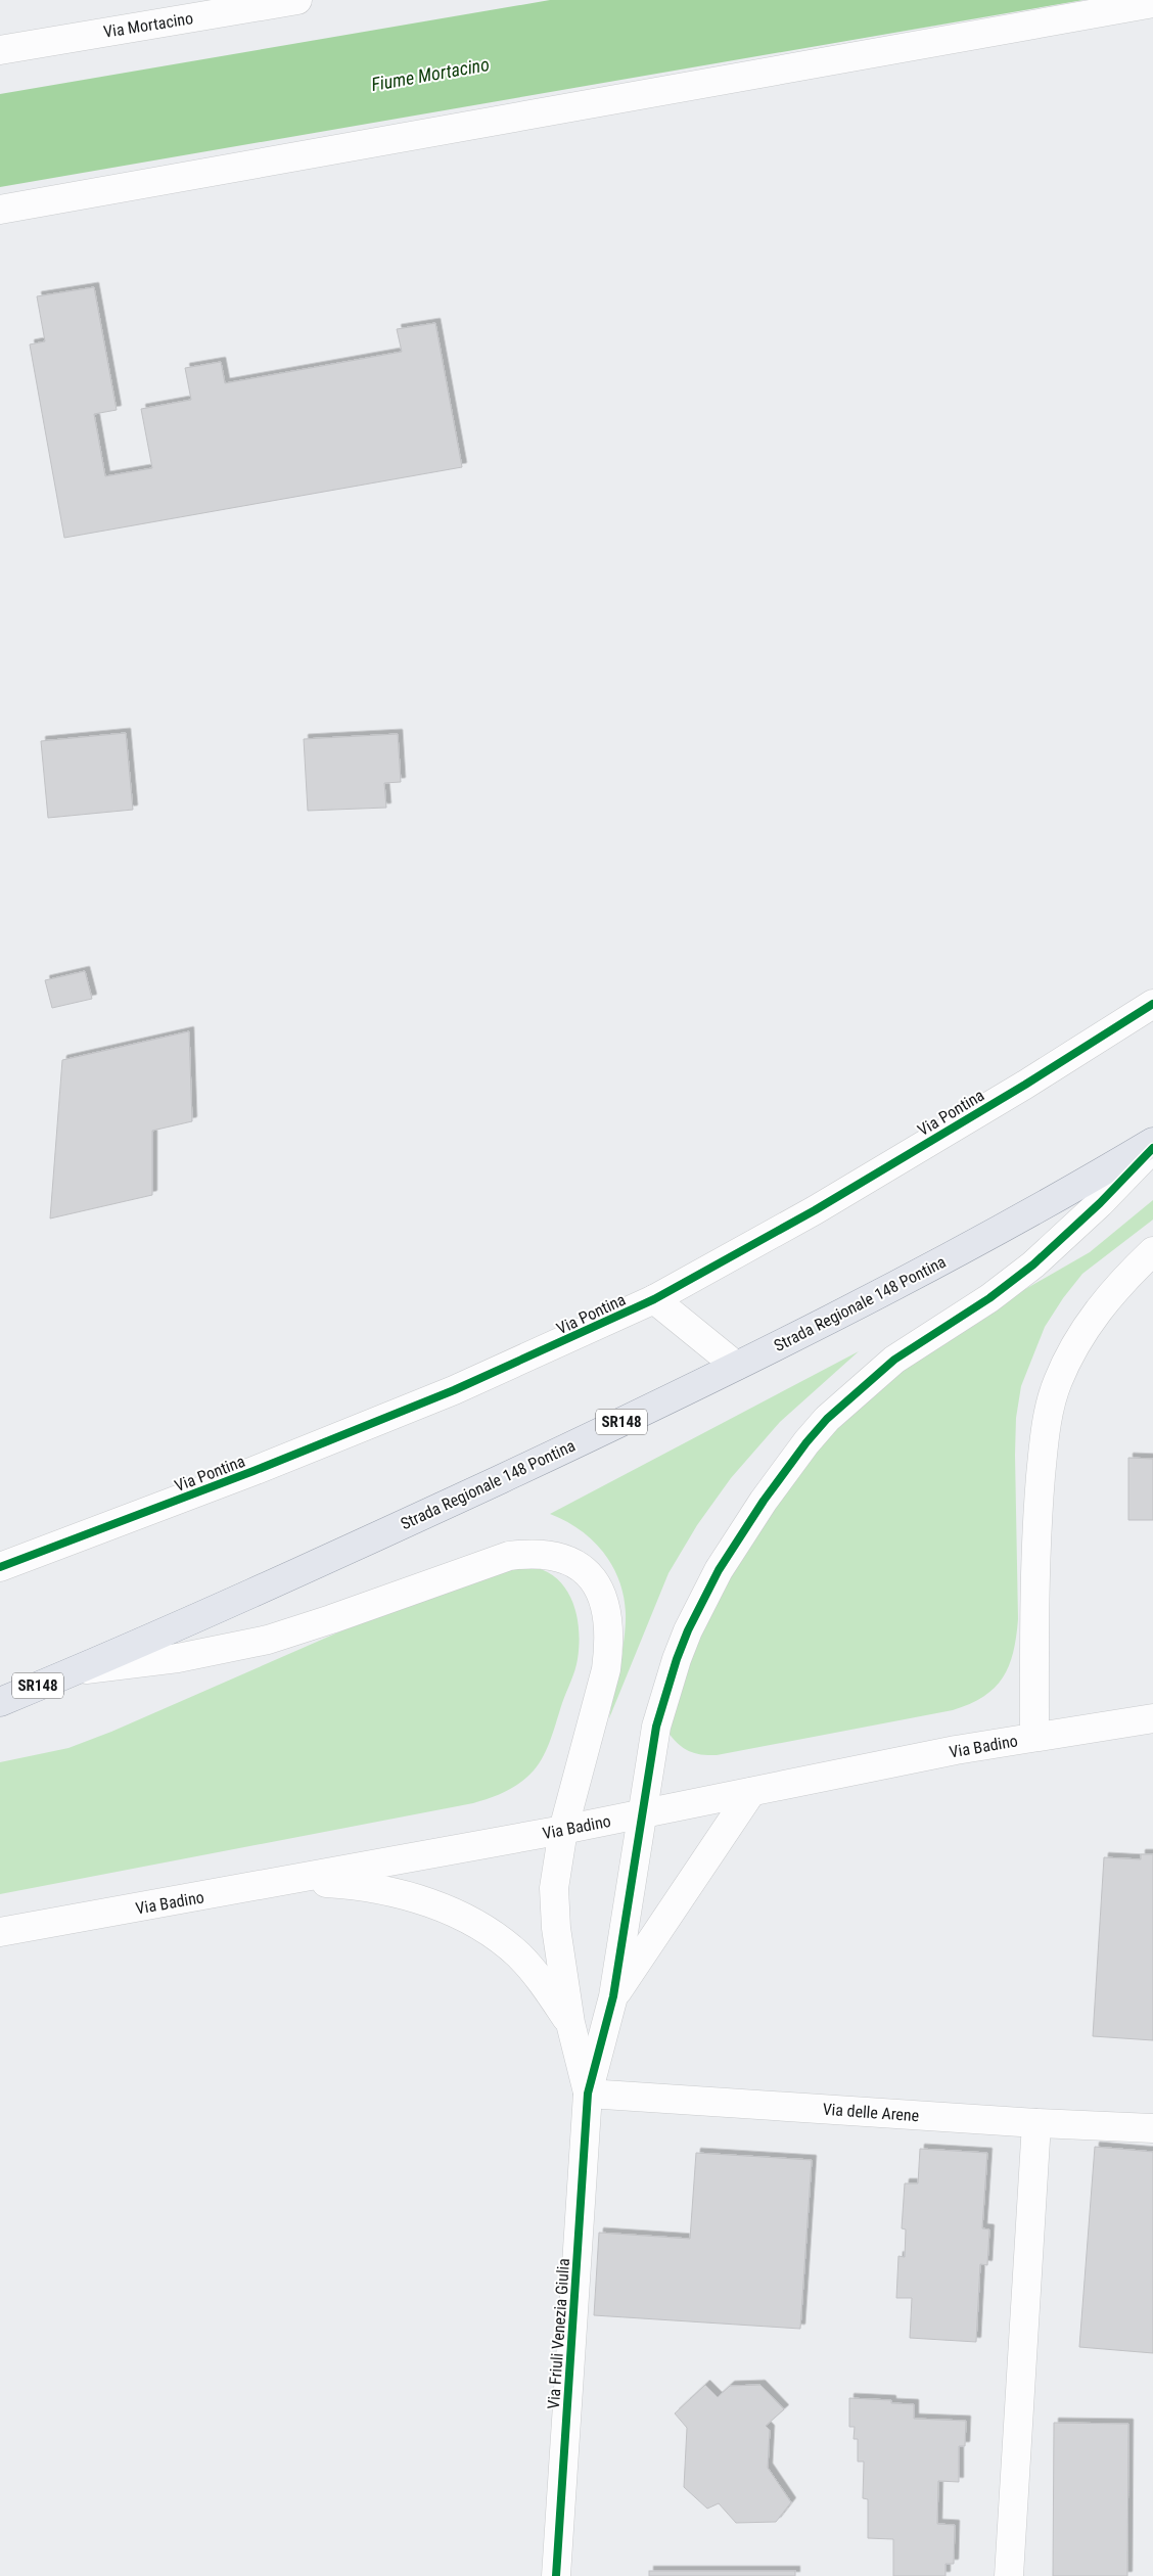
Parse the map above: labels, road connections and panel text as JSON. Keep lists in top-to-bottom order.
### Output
{
  "streets": {
    "main road": ["Strada Regionale 148 Pontina", "SR148"],
    "street": [
      "Via Mortacino",
      "Via Pontina",
      "Via Badino",
      "Via delle Arene",
      "Via Friuli Venezia Giulia"
    ]
  },
  "crossings": [
    ["Via delle Arene", "Via Friuli Venezia Giulia"]
  ],
  "water": ["Fiume Mortacino"]
}
